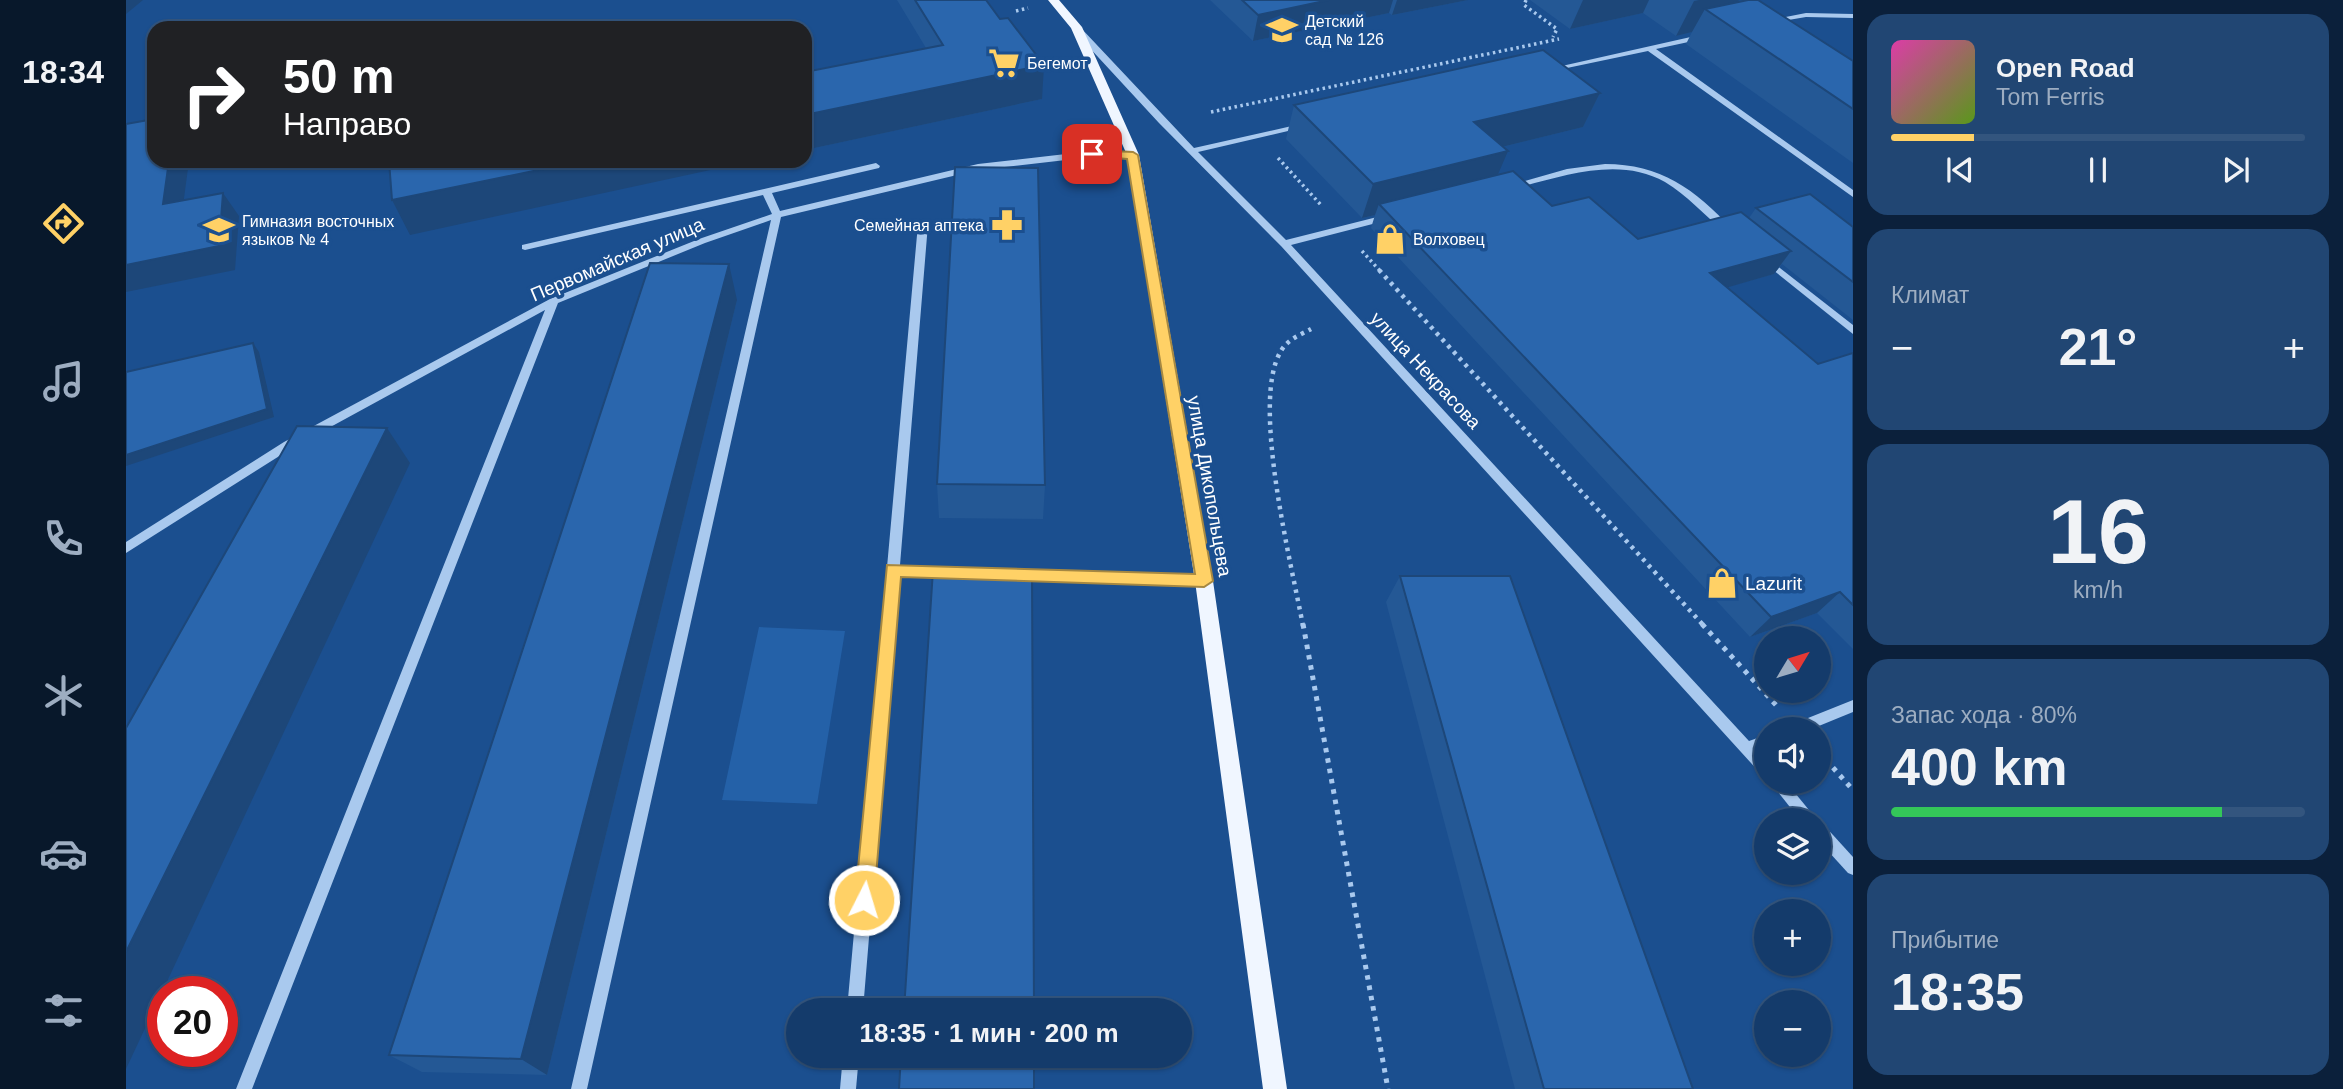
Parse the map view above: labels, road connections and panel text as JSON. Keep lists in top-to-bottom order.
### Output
{
  "streets": {
    "main road": ["улица Некрасова", "улица Дикопольцева"],
    "street": ["Первомайская улица"]
  },
  "crossings": [
    ["Первомайская улица", "улица Дикопольцева"],
    ["улица Некрасова", "улица Дикопольцева"]
  ],
  "places": {
    "school or university": ["Детский сад № 126", "Гимназия восточных языков № 4"],
    "supermarket": ["Бегемот"],
    "pharmacy": ["Семейная аптека"],
    "shop": ["Волховец", "Lazurit"]
  },
  "north": "top right",
  "page": {
    "tabs": "18:34",
    "turn": ["50 m", "Направо"],
    "song": ["Open Road", "Tom Ferris"],
    "tile": [
      "Климат",
      ["16", "km/h"],
      ["Запас хода · 80%", "400 km"],
      ["Прибытие", "18:35"]
    ],
    "heat": ["−", "21°", "+"],
    "map_buttons": ["+", "−"],
    "limit": "20",
    "trip": "18:35 · 1 мин · 200 m"
  }
}
